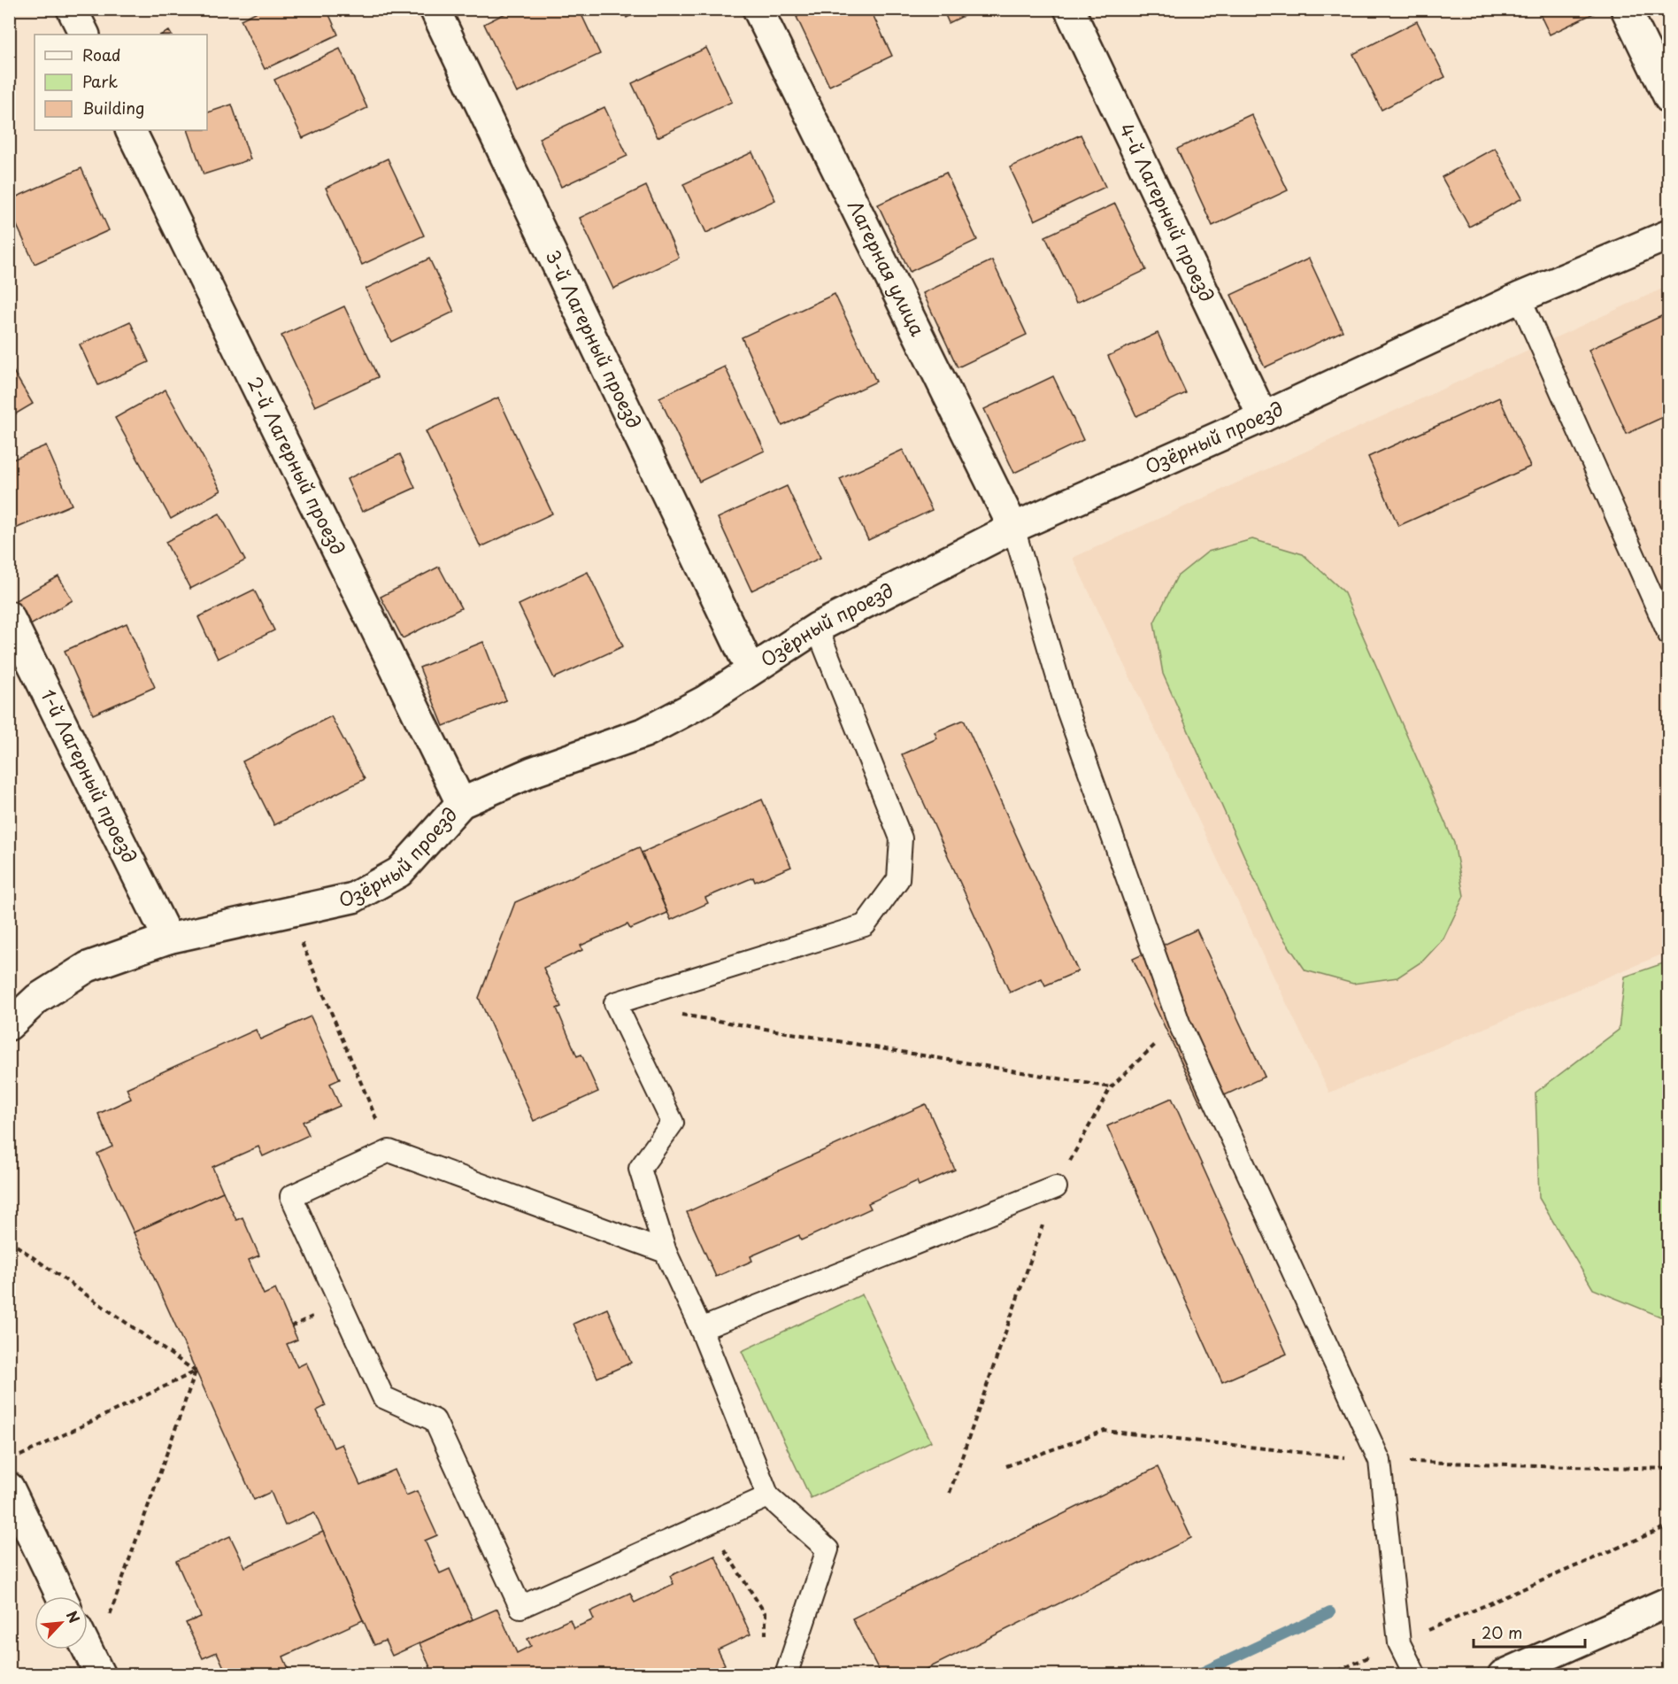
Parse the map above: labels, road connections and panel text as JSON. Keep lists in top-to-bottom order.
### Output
{
  "streets": {
    "street": [
      "4-й Лагерный проезд",
      "Лагерная улица",
      "3-й Лагерный проезд",
      "Озёрный проезд",
      "2-й Лагерный проезд",
      "1-й Лагерный проезд"
    ]
  },
  "crossings": [
    ["4-й Лагерный проезд", "Озёрный проезд"],
    ["Лагерная улица", "Озёрный проезд"],
    ["3-й Лагерный проезд", "Озёрный проезд"],
    ["Озёрный проезд", "2-й Лагерный проезд"],
    ["Озёрный проезд", "1-й Лагерный проезд"]
  ],
  "legend": ["Road", "Park", "Building"],
  "scale_bar": "20 m",
  "north": "top right"
}
